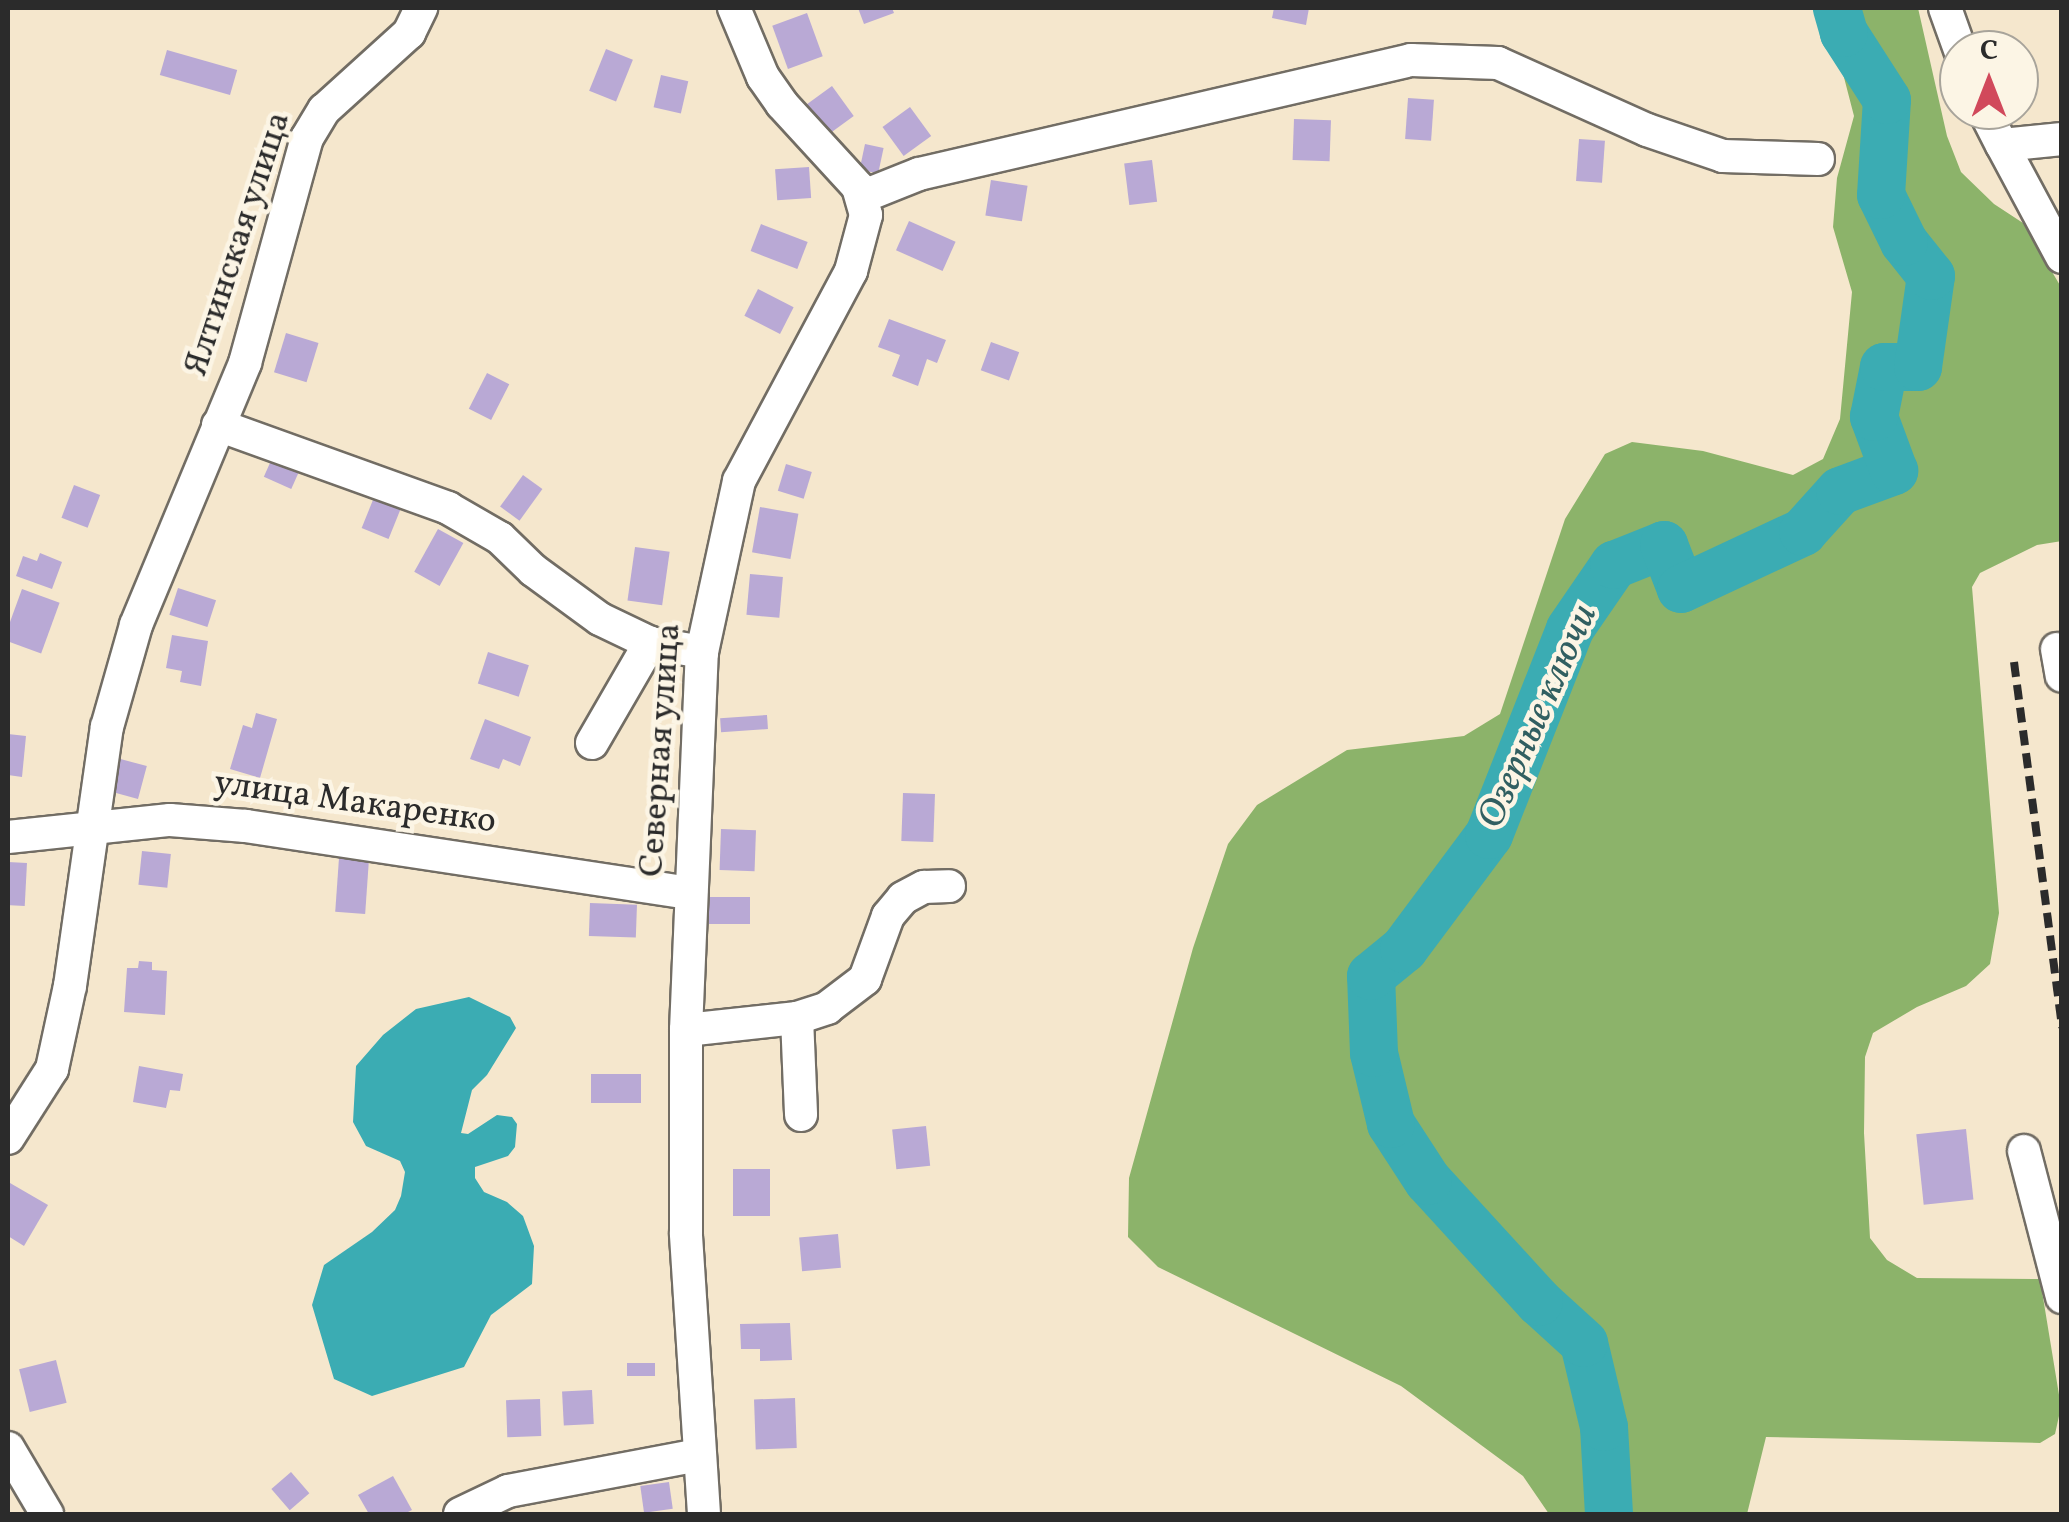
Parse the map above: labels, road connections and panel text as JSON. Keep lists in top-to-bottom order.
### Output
{
  "streets": {
    "street": ["Ялтинская улица", "Северная улица", "улица Макаренко"]
  },
  "crossings": [
    ["Ялтинская улица", "Северная улица"],
    ["Ялтинская улица", "улица Макаренко"],
    ["Северная улица", "улица Макаренко"]
  ],
  "water": ["Озерные ключи"],
  "north": "top"
}
